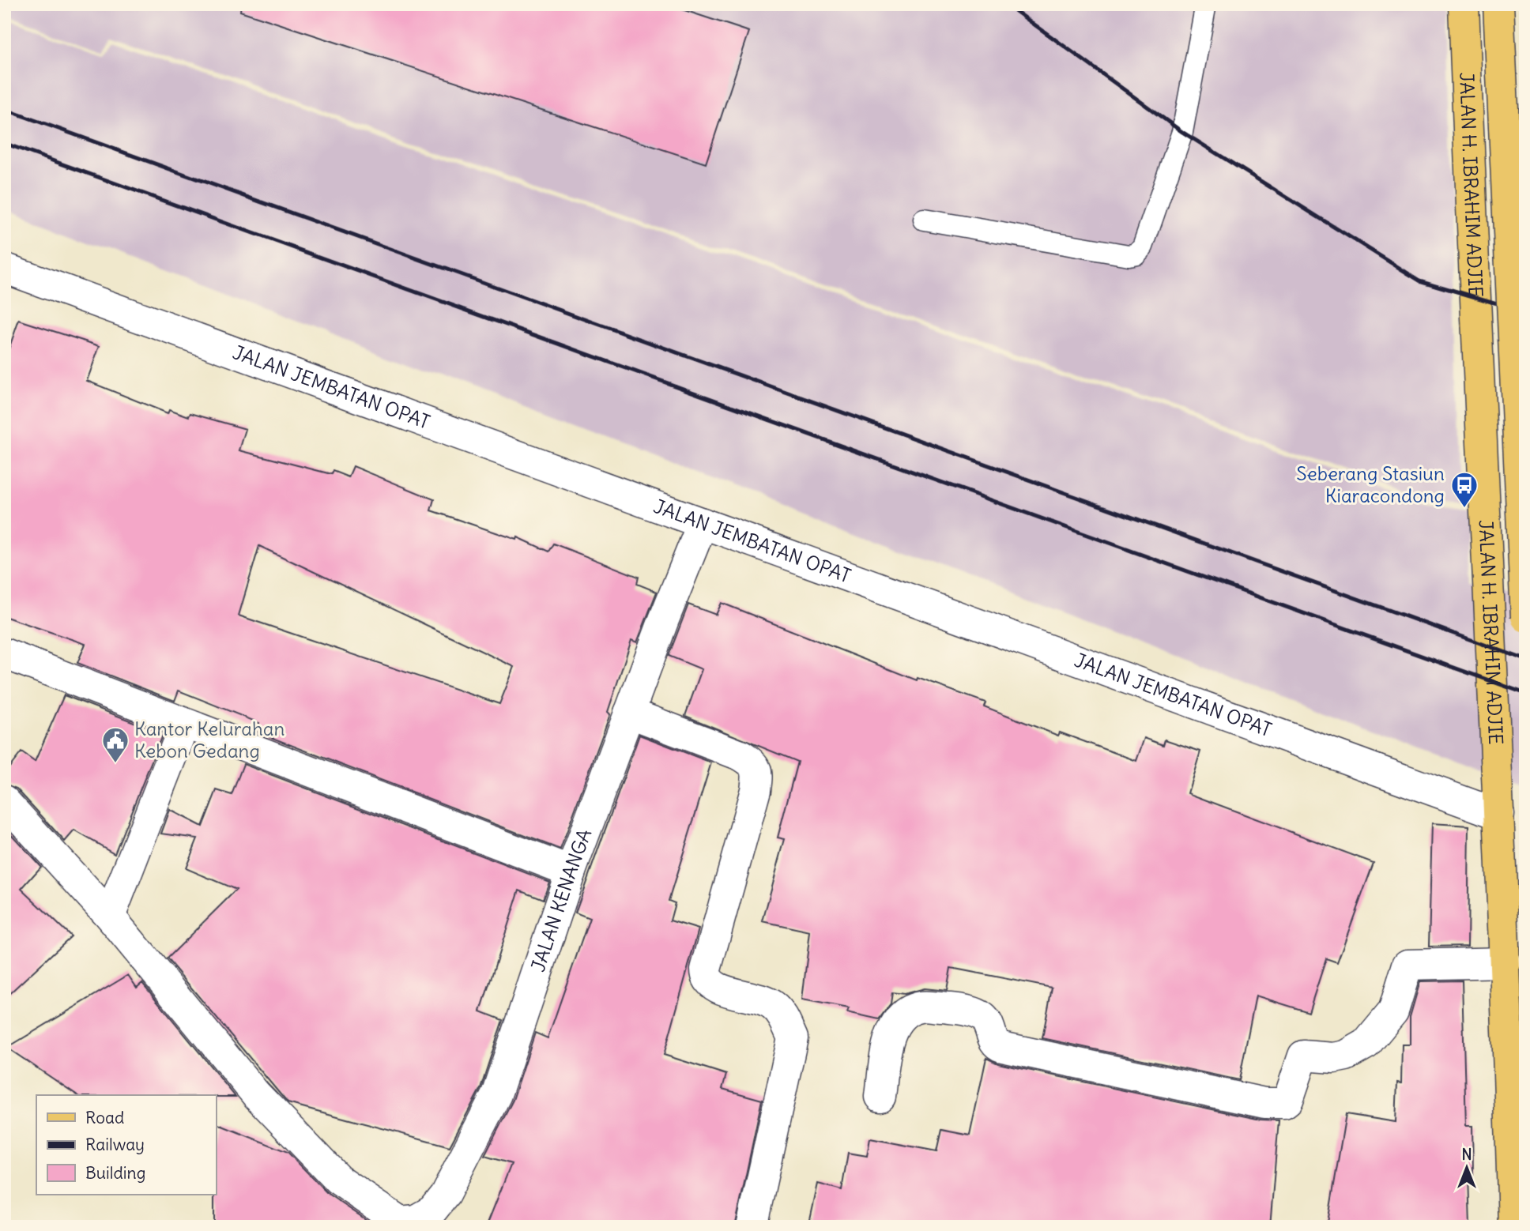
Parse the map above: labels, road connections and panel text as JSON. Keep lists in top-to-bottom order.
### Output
{
  "streets": {
    "main road": ["JALAN H. IBRAHIM ADJIE"],
    "street": ["JALAN JEMBATAN OPAT", "JALAN KENANGA"]
  },
  "crossings": [
    ["JALAN H. IBRAHIM ADJIE", "JALAN JEMBATAN OPAT"],
    ["JALAN JEMBATAN OPAT", "JALAN KENANGA"]
  ],
  "places": {
    "bus stop": ["Seberang Stasiun Kiaracondong"],
    "public building": ["Kantor Kelurahan Kebon Gedang"]
  },
  "legend": ["Road", "Railway", "Building"],
  "north": "top"
}
